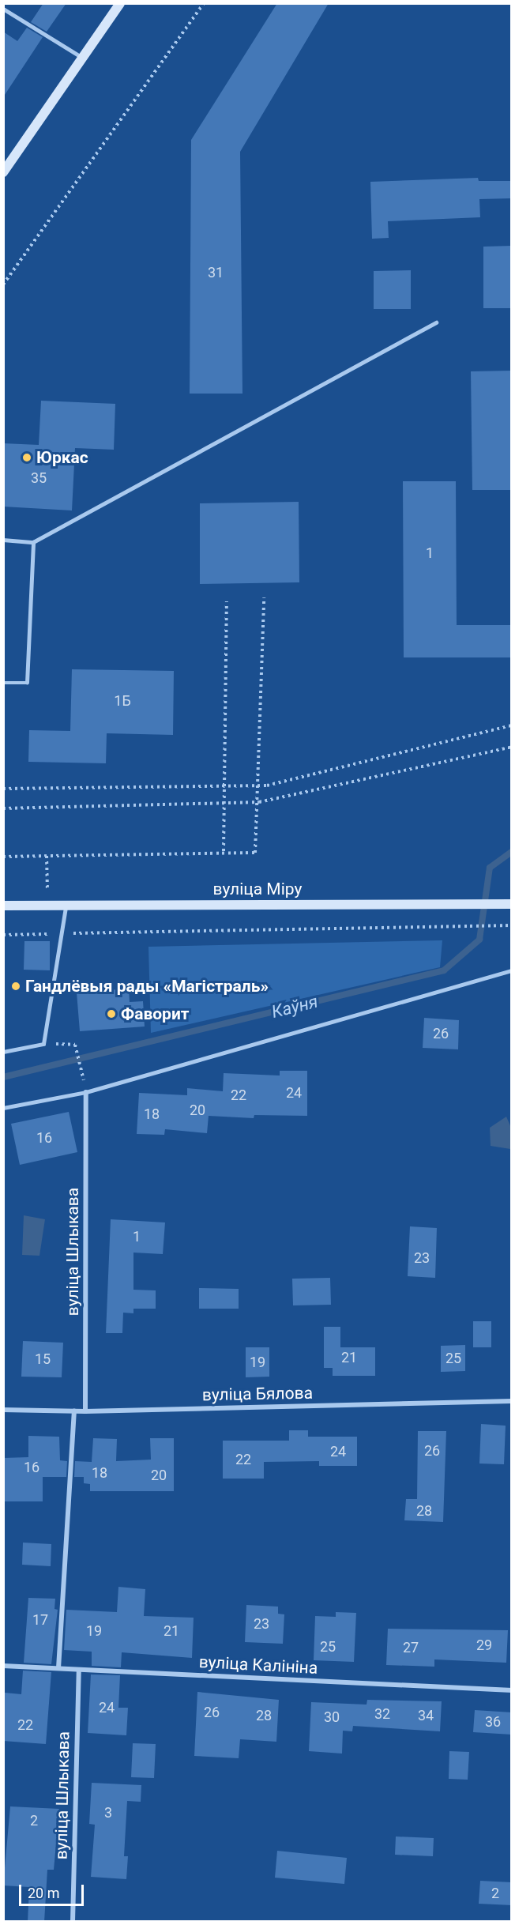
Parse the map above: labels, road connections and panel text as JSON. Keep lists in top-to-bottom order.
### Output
{
  "streets": {
    "main road": ["вуліца Міру"],
    "street": ["вуліца Шлыкава", "вуліца Бялова", "вуліца Калініна"]
  },
  "crossings": [
    ["вуліца Шлыкава", "вуліца Бялова"],
    ["вуліца Шлыкава", "вуліца Калініна"]
  ],
  "water": ["Каўня"],
  "places": ["Юркас", "Гандлёвыя рады «Магістраль»", "Фаворит"],
  "house_numbers": [
    "31",
    "35",
    "1",
    "1Б",
    "26",
    "24",
    "22",
    "20",
    "18",
    "16",
    "1",
    "23",
    "21",
    "25",
    "15",
    "19",
    "26",
    "24",
    "22",
    "16",
    "18",
    "20",
    "28",
    "17",
    "23",
    "19",
    "21",
    "29",
    "25",
    "27",
    "24",
    "26",
    "32",
    "28",
    "34",
    "30",
    "36",
    "22",
    "3",
    "2",
    "2"
  ],
  "scale_bar": "20 m"
}
